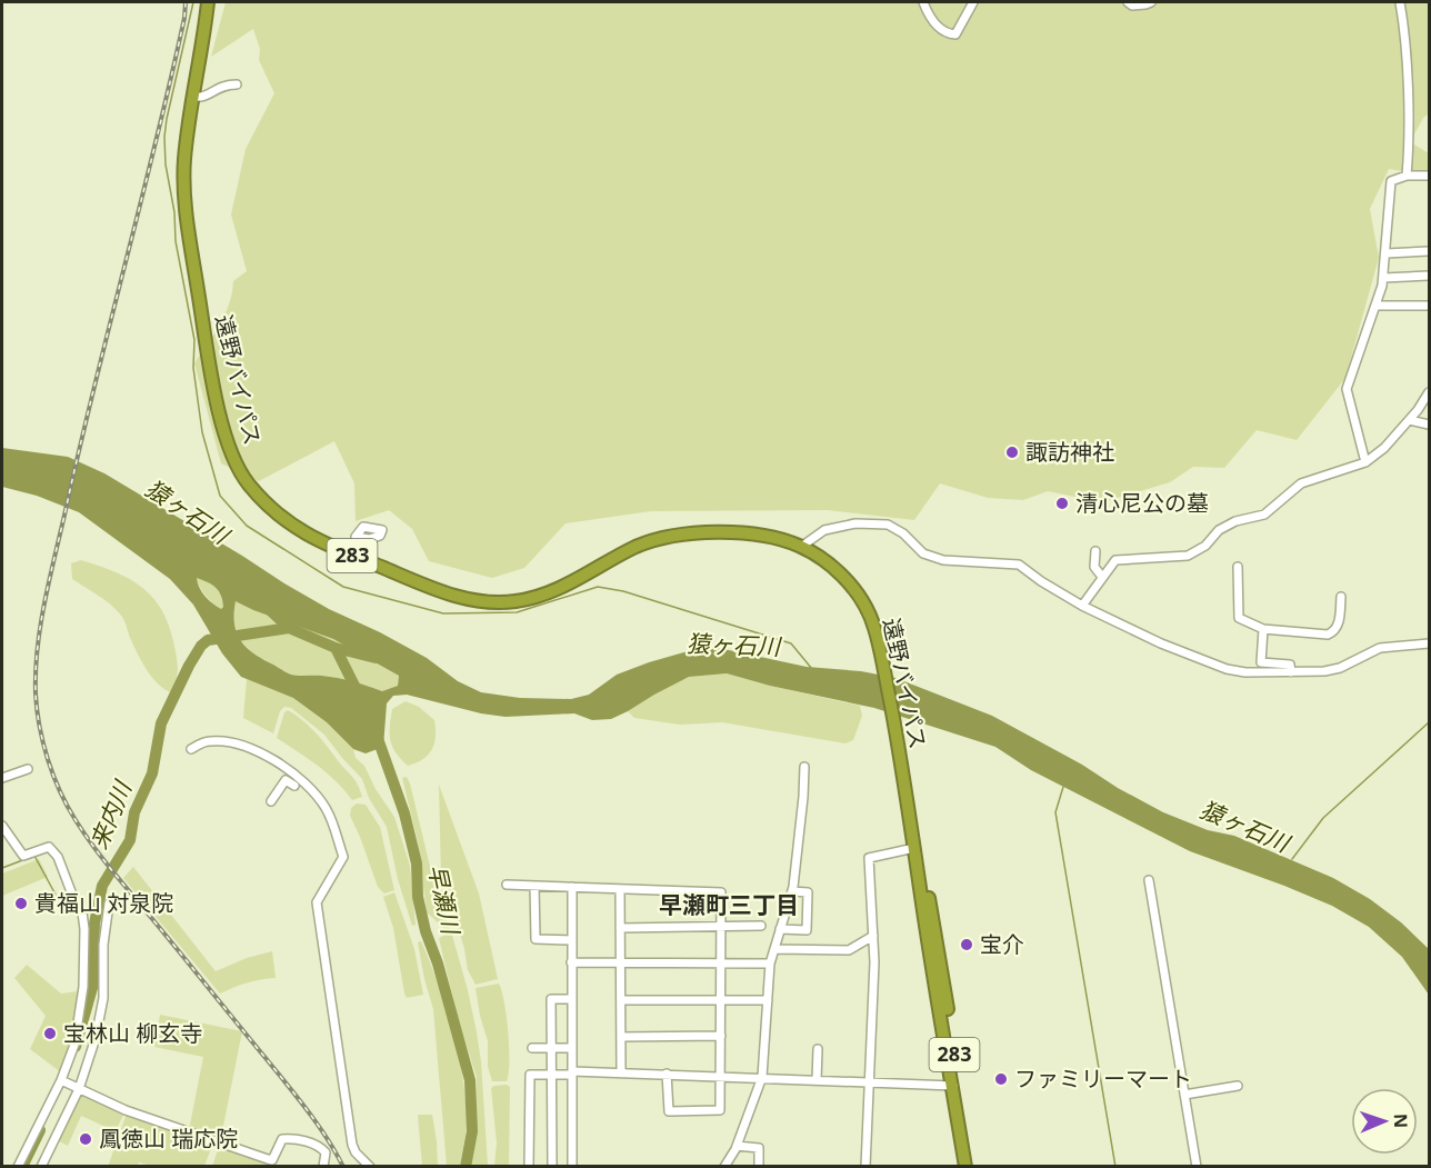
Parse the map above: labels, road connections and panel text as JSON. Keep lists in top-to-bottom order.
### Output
{
  "streets": {
    "highway": ["遠野バイパス", "283"]
  },
  "districts": ["早瀬町三丁目"],
  "water": ["猿ヶ石川", "来内川", "早瀬川"],
  "places": [
    "諏訪神社",
    "清心尼公の墓",
    "貴福山 対泉院",
    "宝介",
    "宝林山 柳玄寺",
    "ファミリーマート",
    "鳳徳山 瑞応院"
  ],
  "north": "right"
}
